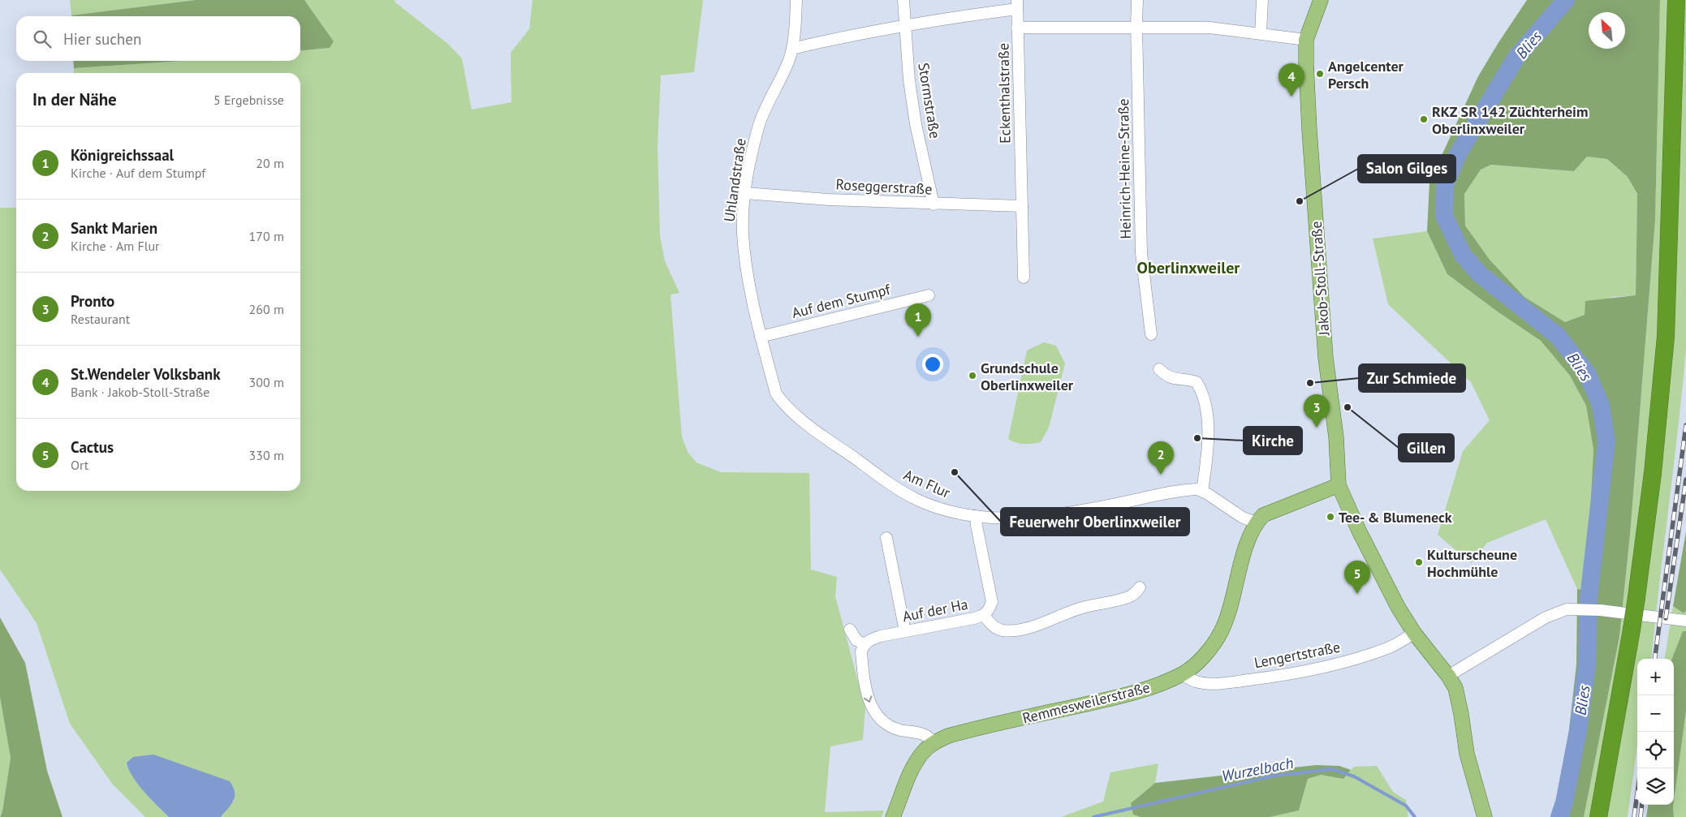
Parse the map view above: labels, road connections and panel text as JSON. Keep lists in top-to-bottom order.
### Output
{
  "streets": {
    "main road": ["Jakob-Stoll-Straße", "Remmesweilerstraße"],
    "street": [
      "Eckenthalstraße",
      "Stormstraße",
      "Heinrich-Heine-Straße",
      "Uhlandstraße",
      "Roseggerstraße",
      "Auf dem Stumpf",
      "Am Flur",
      "Auf der Ha",
      "Lengertstraße"
    ]
  },
  "crossings": [
    ["Eckenthalstraße", "Heinrich-Heine-Straße"],
    ["Eckenthalstraße", "Roseggerstraße"],
    ["Eckenthalstraße", "Jakob-Stoll-Straße"],
    ["Stormstraße", "Roseggerstraße"],
    ["Uhlandstraße", "Roseggerstraße"],
    ["Uhlandstraße", "Auf dem Stumpf"],
    ["Uhlandstraße", "Am Flur"],
    ["Jakob-Stoll-Straße", "Remmesweilerstraße"],
    ["Am Flur", "Auf der Ha"],
    ["Lengertstraße", "Remmesweilerstraße"]
  ],
  "districts": ["Oberlinxweiler"],
  "water": ["Blies", "Wurzelbach"],
  "places": [
    "Angelcenter Persch",
    "RKZ SR 142 Züchterheim Oberlinxweiler",
    "Salon Gilges",
    "Grundschule Oberlinxweiler",
    "Zur Schmiede",
    "Gillen",
    "Kirche",
    "Feuerwehr Oberlinxweiler",
    "Tee- & Blumeneck",
    "Kulturscheune Hochmühle"
  ],
  "north": "top left",
  "page": {
    "search": "Hier suchen",
    "pins": [
      "4",
      "1",
      "3",
      "2",
      "5"
    ],
    "heading": ["In der Nähe", "5 Ergebnisse"],
    "list": [
      {
        "mark": "1",
        "name": "Königreichssaal",
        "note": "Kirche · Auf dem Stumpf",
        "value": "20 m"
      },
      {
        "mark": "2",
        "name": "Sankt Marien",
        "note": "Kirche · Am Flur",
        "value": "170 m"
      },
      {
        "mark": "3",
        "name": "Pronto",
        "note": "Restaurant",
        "value": "260 m"
      },
      {
        "mark": "4",
        "name": "St.Wendeler Volksbank",
        "note": "Bank · Jakob-Stoll-Straße",
        "value": "300 m"
      },
      {
        "mark": "5",
        "name": "Cactus",
        "note": "Ort",
        "value": "330 m"
      }
    ],
    "map_buttons": ["+", "−"]
  }
}
